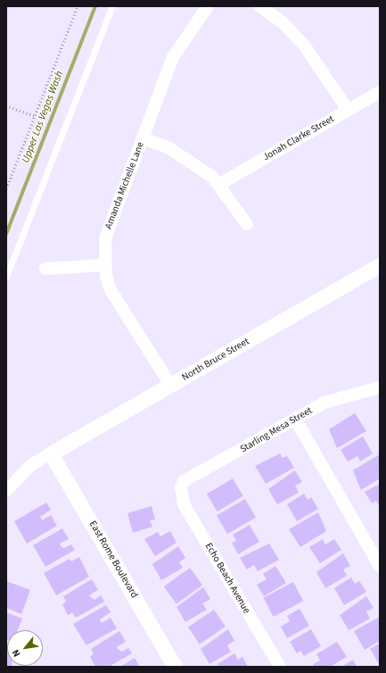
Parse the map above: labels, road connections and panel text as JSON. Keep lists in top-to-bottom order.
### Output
{
  "streets": {
    "street": [
      "Jonah Clarke Street",
      "Amanda Michelle Lane",
      "North Bruce Street",
      "Starling Mesa Street",
      "East Rome Boulevard",
      "Echo Beach Avenue"
    ]
  },
  "crossings": [
    ["Amanda Michelle Lane", "North Bruce Street"],
    ["North Bruce Street", "East Rome Boulevard"],
    ["Starling Mesa Street", "Echo Beach Avenue"]
  ],
  "water": ["Upper Las Vegas Wash"],
  "north": "bottom left"
}
